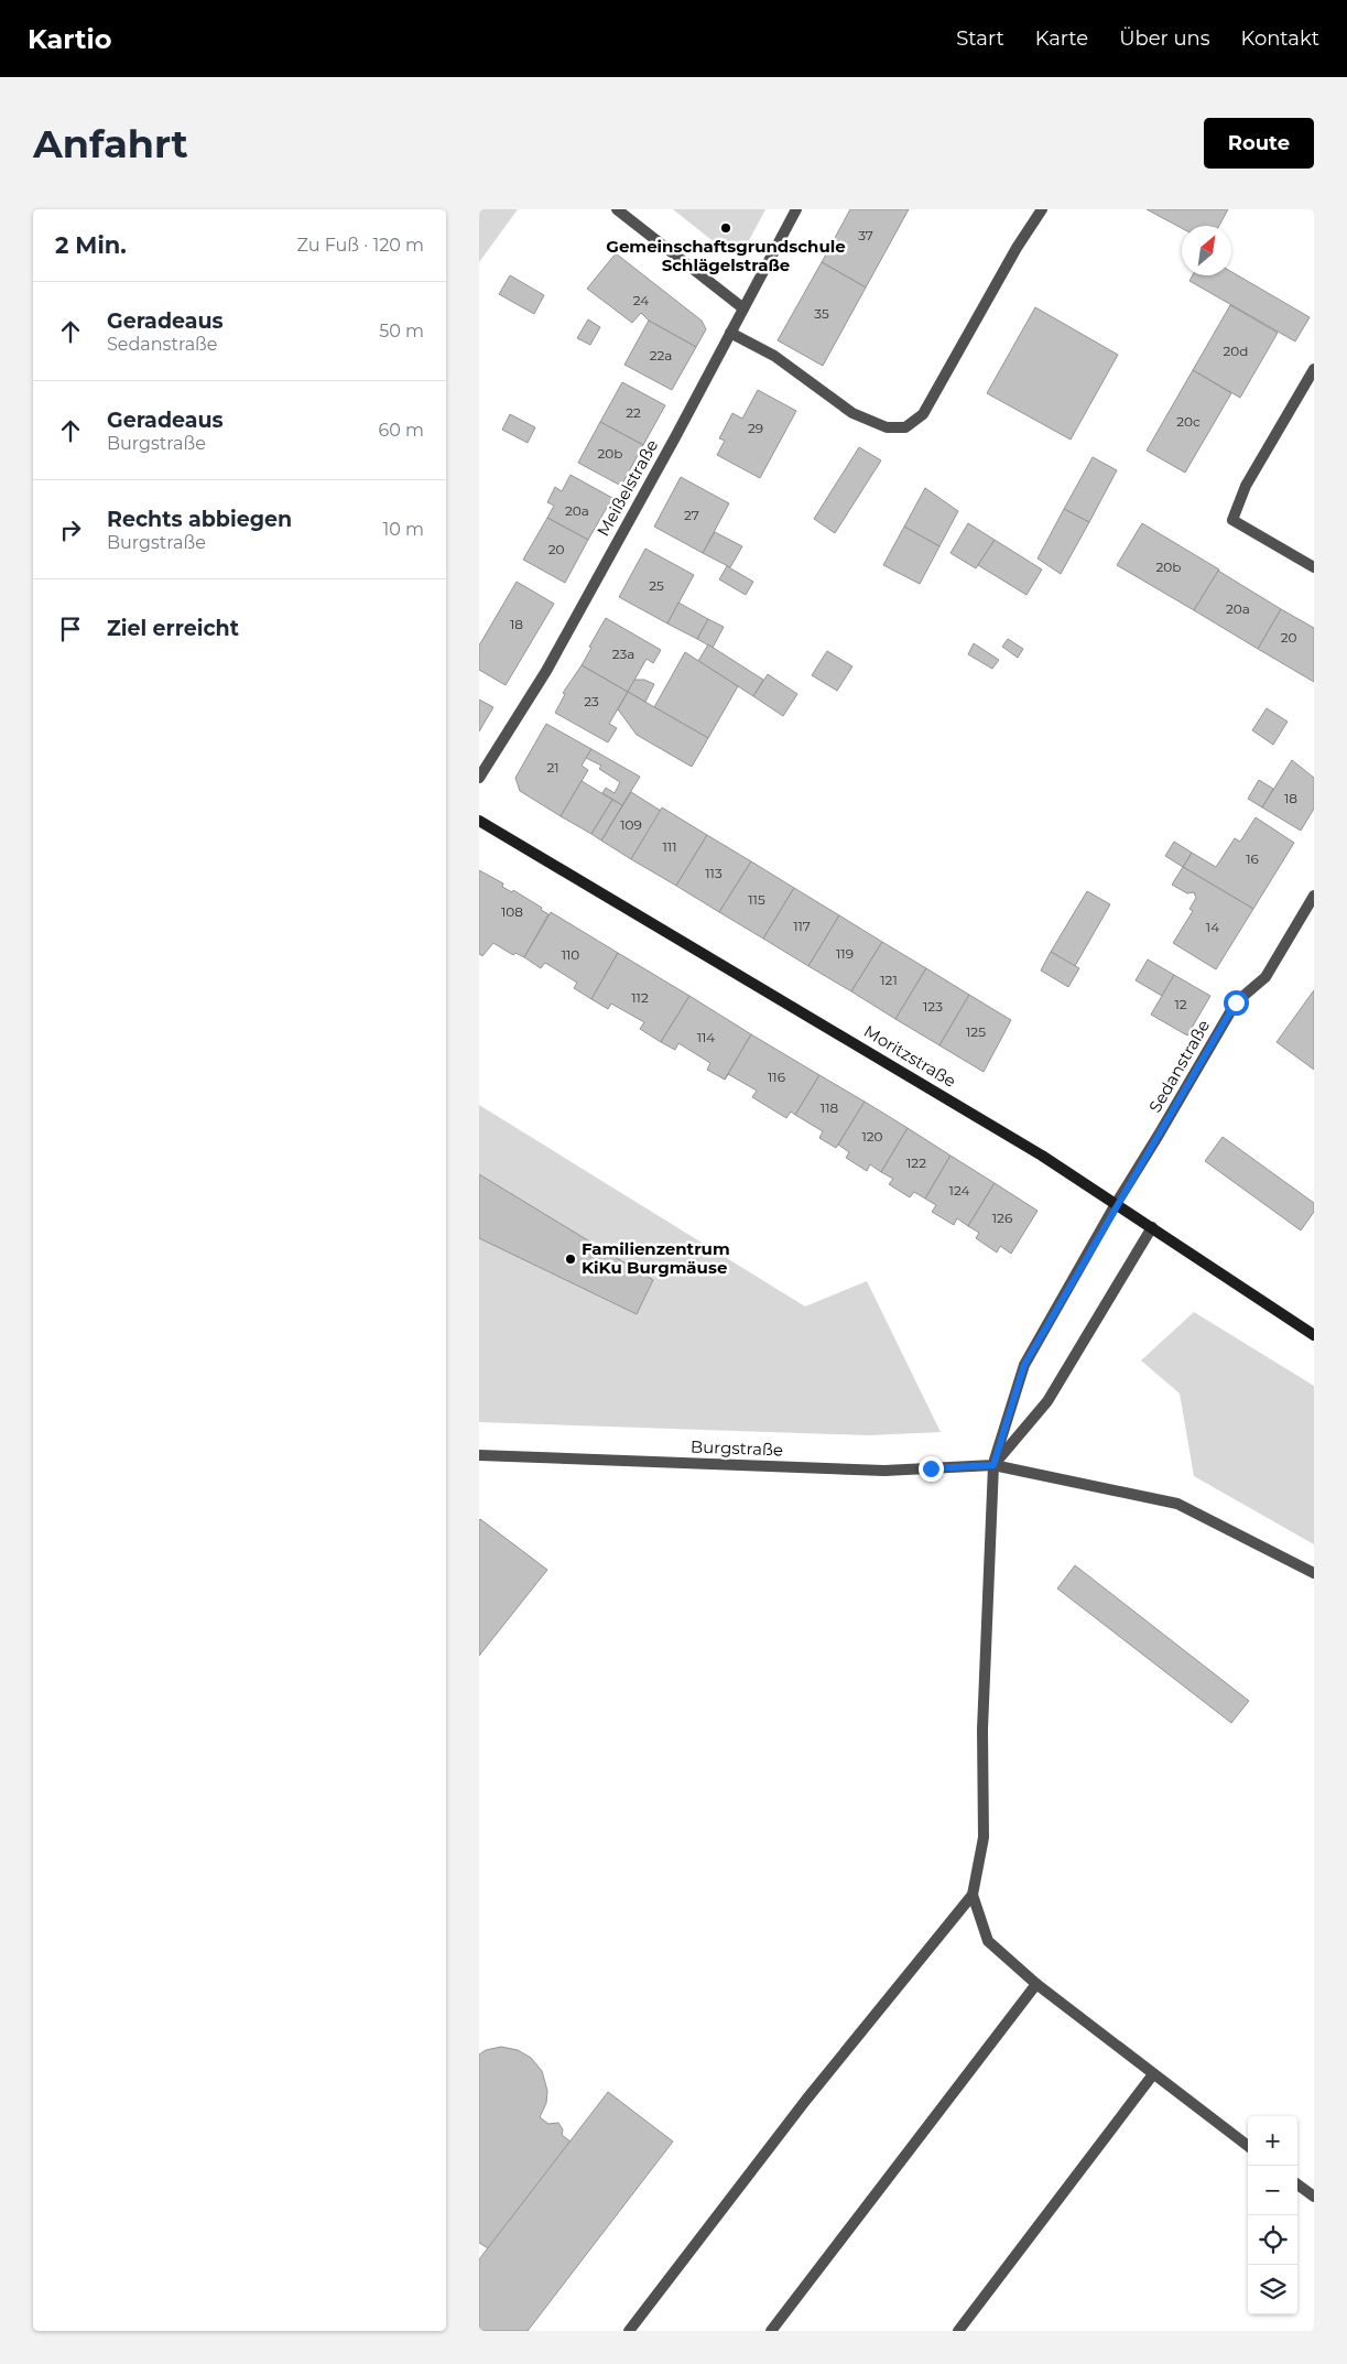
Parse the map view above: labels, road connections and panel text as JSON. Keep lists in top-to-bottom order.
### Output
{
  "streets": {
    "main road": ["Moritzstraße"],
    "street": ["Meißelstraße", "Sedanstraße", "Burgstraße"]
  },
  "crossings": [
    ["Moritzstraße", "Sedanstraße"]
  ],
  "places": ["Gemeinschaftsgrundschule Schlägelstraße", "Familienzentrum KiKu Burgmäuse"],
  "house_numbers": [
    "37",
    "24",
    "35",
    "20d",
    "22a",
    "22",
    "20c",
    "29",
    "20b",
    "20a",
    "27",
    "20",
    "20b",
    "25",
    "20a",
    "18",
    "20",
    "23a",
    "23",
    "21",
    "18",
    "109",
    "111",
    "16",
    "113",
    "115",
    "108",
    "117",
    "14",
    "119",
    "110",
    "121",
    "112",
    "12",
    "123",
    "125",
    "114",
    "116",
    "118",
    "120",
    "122",
    "124",
    "126"
  ],
  "north": "top right",
  "page": {
    "header": "Kartio",
    "nav": [
      "Start",
      "Karte",
      "Über uns",
      "Kontakt"
    ],
    "buttons": "Route",
    "title": "Anfahrt",
    "heading": ["2 Min.", "Zu Fuß · 120 m"],
    "list": [
      ["Geradeaus", "Sedanstraße", "50 m"],
      ["Geradeaus", "Burgstraße", "60 m"],
      ["Rechts abbiegen", "Burgstraße", "10 m"],
      "Ziel erreicht"
    ],
    "map_buttons": ["+", "−"]
  }
}
